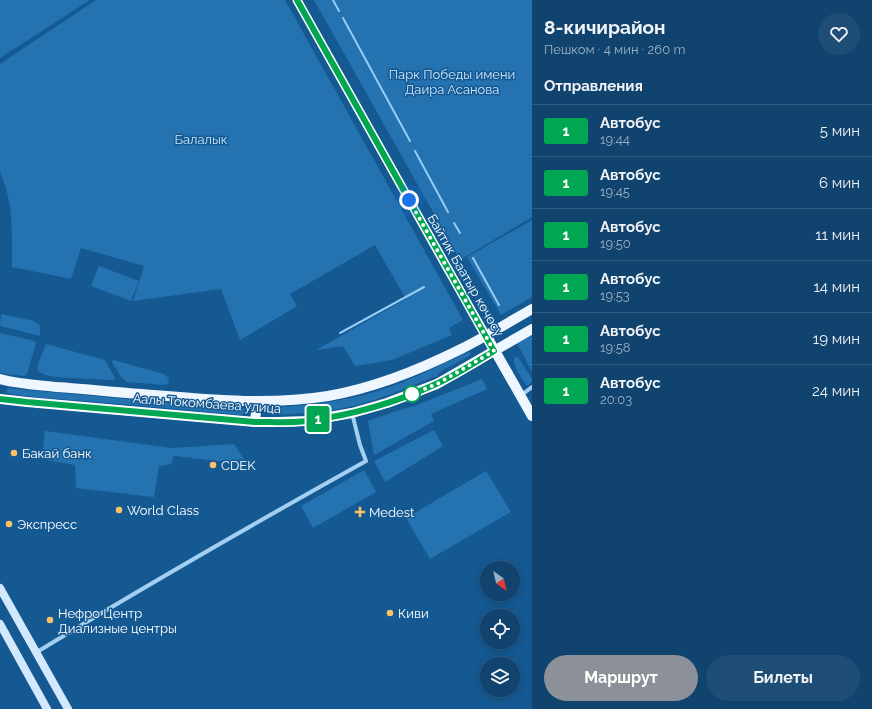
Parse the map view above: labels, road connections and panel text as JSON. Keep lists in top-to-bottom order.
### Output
{
  "streets": {
    "main road": ["Байтик Баатыр көчөсү", "Аалы Токомбаева улица"]
  },
  "crossings": [
    ["Байтик Баатыр көчөсү", "Аалы Токомбаева улица"]
  ],
  "parks": ["Парк Победы имени Даира Асанова", "Балалык"],
  "places": {
    "other": [
      "Бакай банк",
      "CDEK",
      "World Class",
      "Экспресс",
      "Киви",
      "Нефро Центр Диализные центры"
    ],
    "health": ["Medest"]
  },
  "lines": ["bus line 1"],
  "north": "bottom right",
  "page": {
    "on_map": "1",
    "heading": [
      ["8-кичирайон", "Пешком · 4 мин · 260 m"],
      "Отправления"
    ],
    "list": [
      {
        "mark": "1",
        "name": "Автобус",
        "note": "19:44",
        "value": "5 мин"
      },
      {
        "mark": "1",
        "name": "Автобус",
        "note": "19:45",
        "value": "6 мин"
      },
      {
        "mark": "1",
        "name": "Автобус",
        "note": "19:50",
        "value": "11 мин"
      },
      {
        "mark": "1",
        "name": "Автобус",
        "note": "19:53",
        "value": "14 мин"
      },
      {
        "mark": "1",
        "name": "Автобус",
        "note": "19:58",
        "value": "19 мин"
      },
      {
        "mark": "1",
        "name": "Автобус",
        "note": "20:03",
        "value": "24 мин"
      }
    ],
    "buttons": ["Маршрут", "Билеты"]
  }
}
